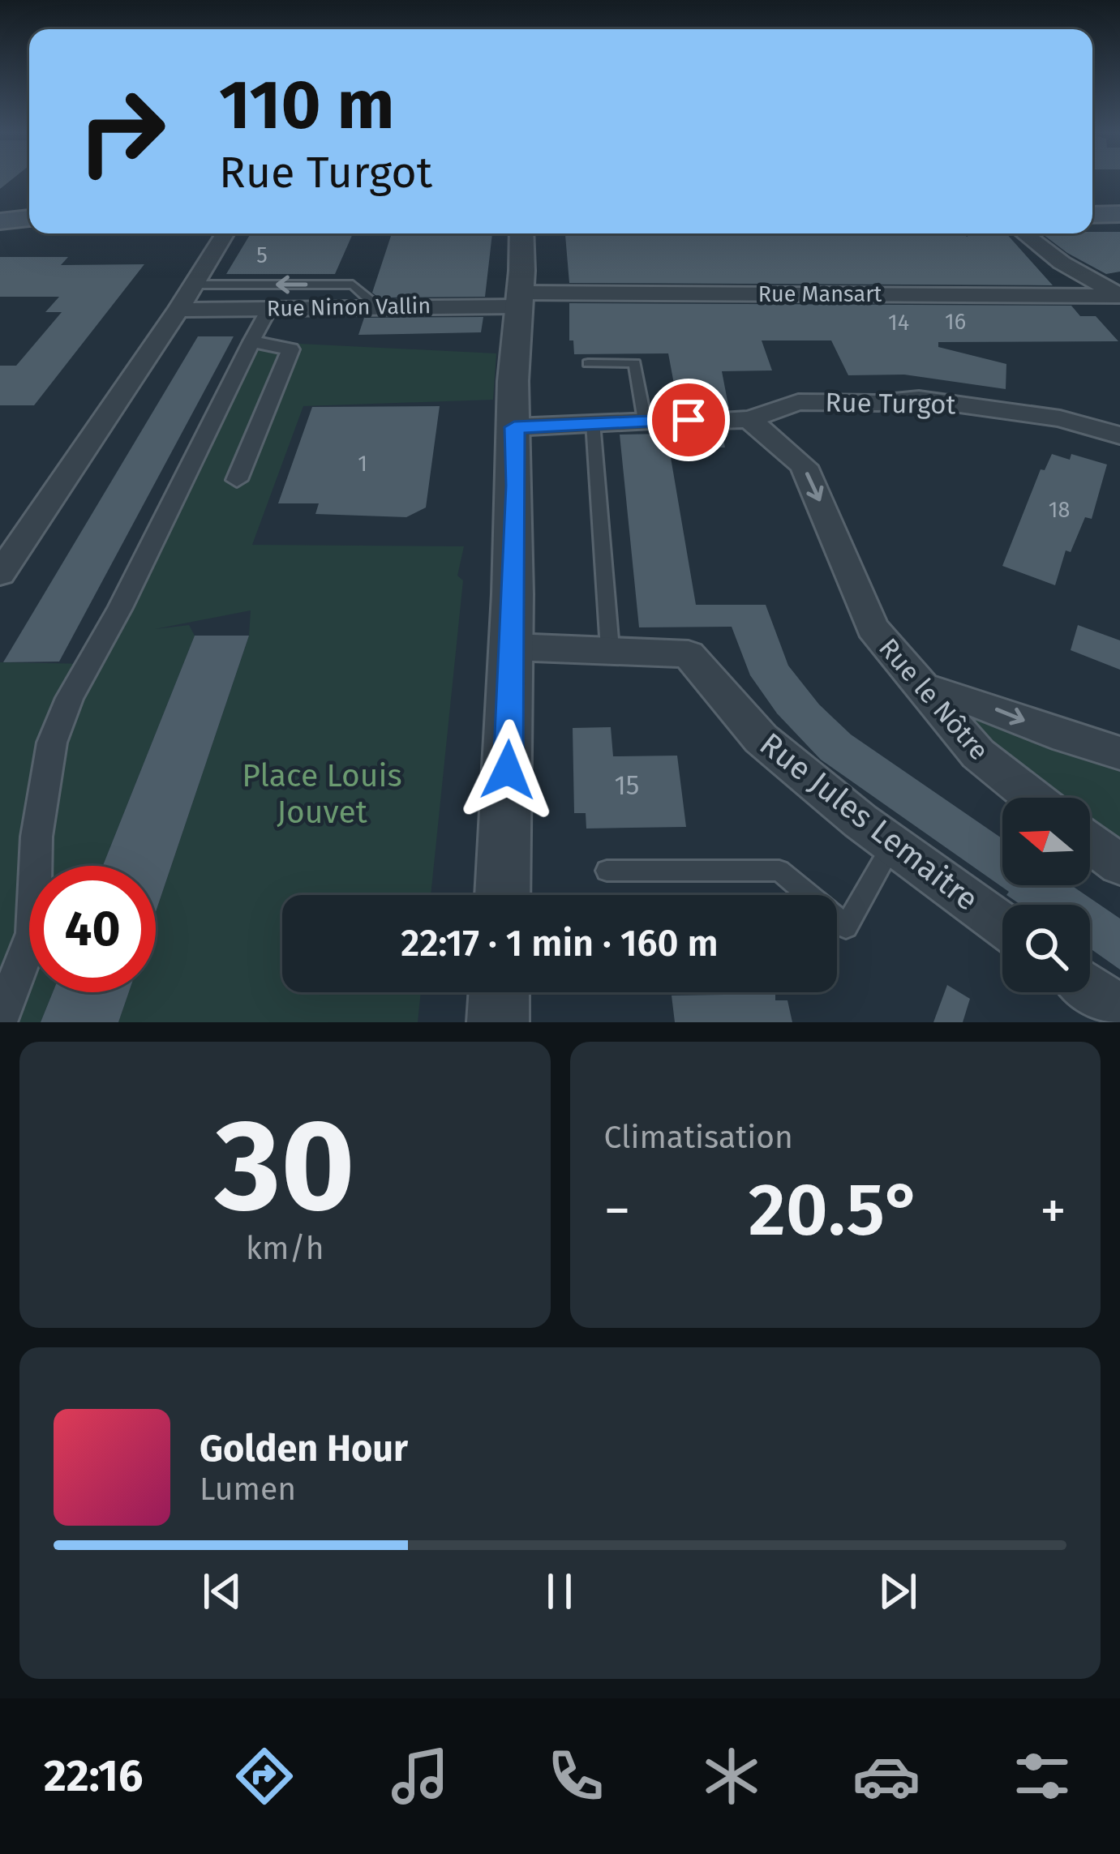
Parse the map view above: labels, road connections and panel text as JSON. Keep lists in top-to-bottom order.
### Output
{
  "streets": {
    "street": [
      "Rue Mansart",
      "Rue Ninon Vallin",
      "Rue Turgot",
      "Rue le Nôtre",
      "Rue Jules Lemaitre"
    ]
  },
  "crossings": [
    ["Rue Mansart", "Rue Ninon Vallin"],
    ["Rue Turgot", "Rue le Nôtre"]
  ],
  "one_way": ["Rue le Nôtre"],
  "parks": ["Place Louis Jouvet"],
  "house_numbers": [
    "5",
    "16",
    "14",
    "1",
    "18",
    "15"
  ],
  "north": "left",
  "page": {
    "turn": ["110 m", "Rue Turgot"],
    "limit": "40",
    "trip": "22:17 · 1 min · 160 m",
    "tile": [
      ["30", "km/h"],
      "Climatisation"
    ],
    "heat": ["−", "20.5°", "+"],
    "song": ["Golden Hour", "Lumen"],
    "tabs": "22:16"
  }
}
